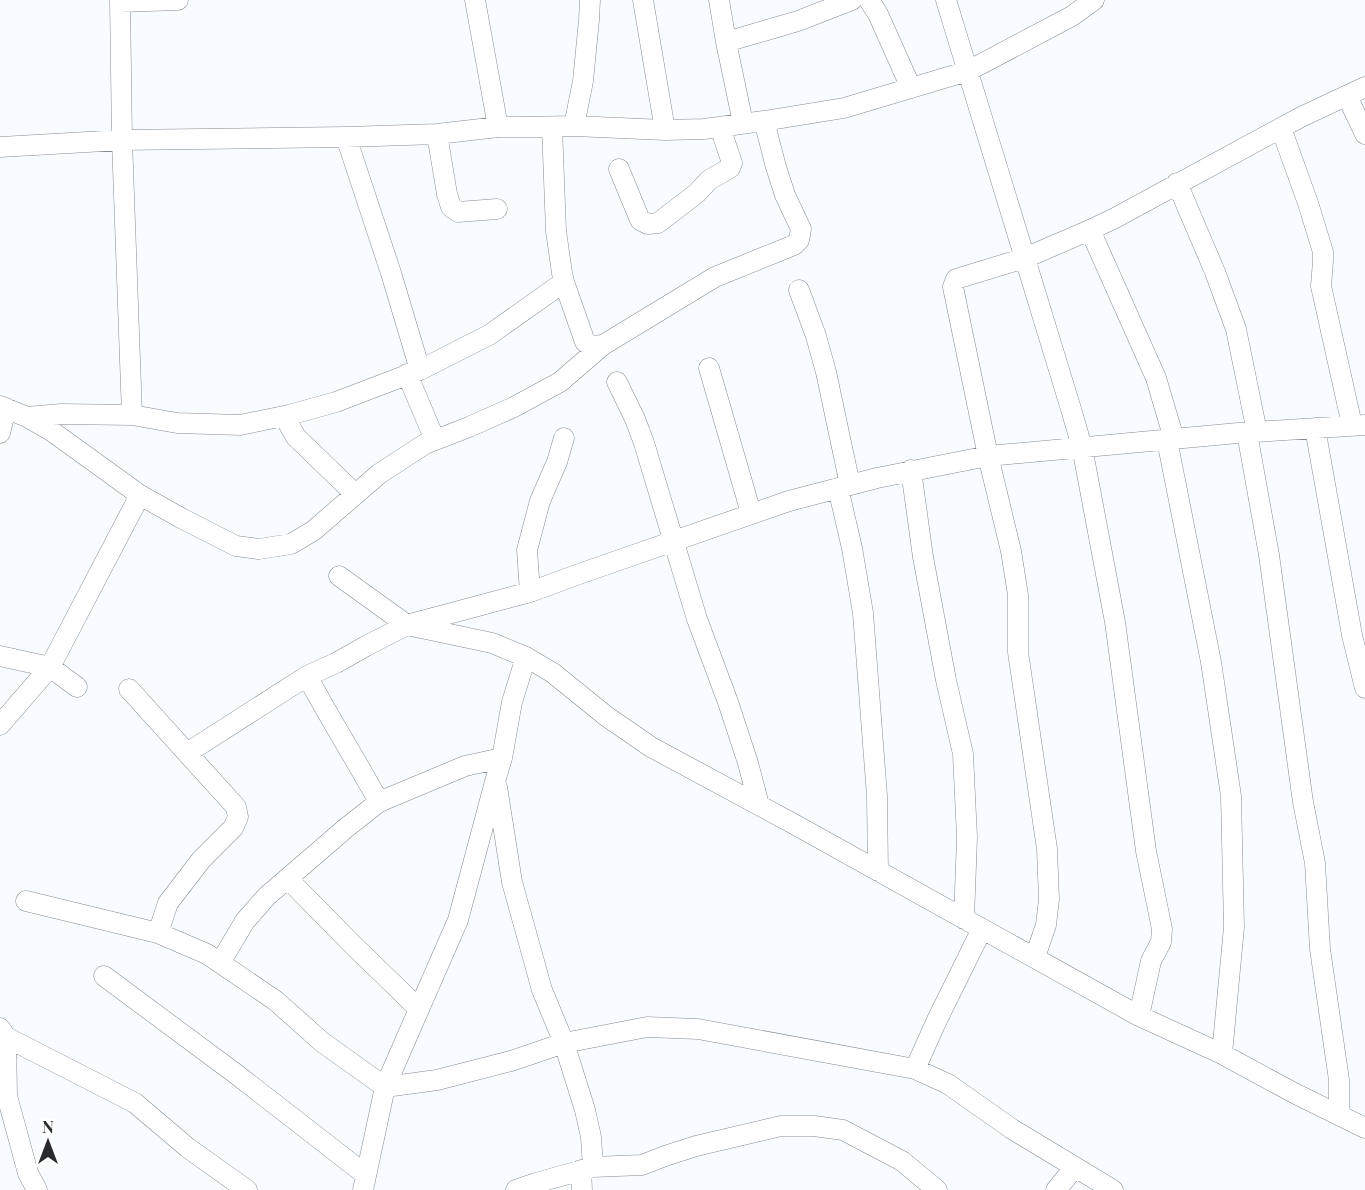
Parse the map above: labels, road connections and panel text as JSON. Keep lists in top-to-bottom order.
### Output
{
  "north": "top"
}
